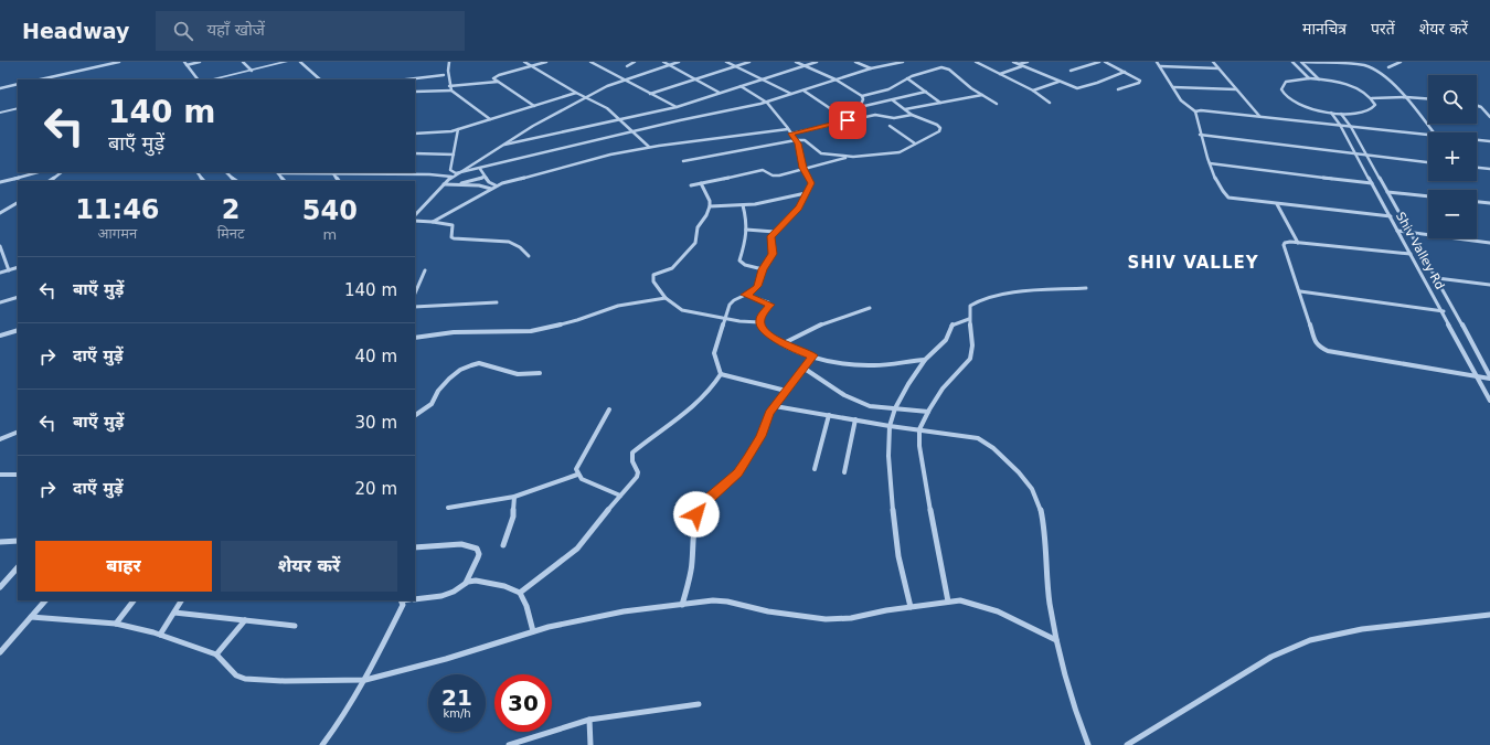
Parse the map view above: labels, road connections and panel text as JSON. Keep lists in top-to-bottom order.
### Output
{
  "streets": {
    "street": ["Shiv Valley Rd"]
  },
  "districts": ["SHIV VALLEY"],
  "page": {
    "header": "Headway",
    "search": "यहाँ खोजें",
    "nav": ["मानचित्र", "परतें", "शेयर करें"],
    "map_buttons": ["+", "−"],
    "turn": ["140 m", "बाएँ मुड़ें"],
    "eta": [
      "11:46",
      "आगमन",
      "2",
      "मिनट",
      "540",
      "m"
    ],
    "list": [
      {
        "name": "बाएँ मुड़ें",
        "value": "140 m"
      },
      {
        "name": "दाएँ मुड़ें",
        "value": "40 m"
      },
      {
        "name": "बाएँ मुड़ें",
        "value": "30 m"
      },
      {
        "name": "दाएँ मुड़ें",
        "value": "20 m"
      }
    ],
    "buttons": ["बाहर", "शेयर करें"],
    "speed": "21 km/h",
    "limit": "30"
  }
}
